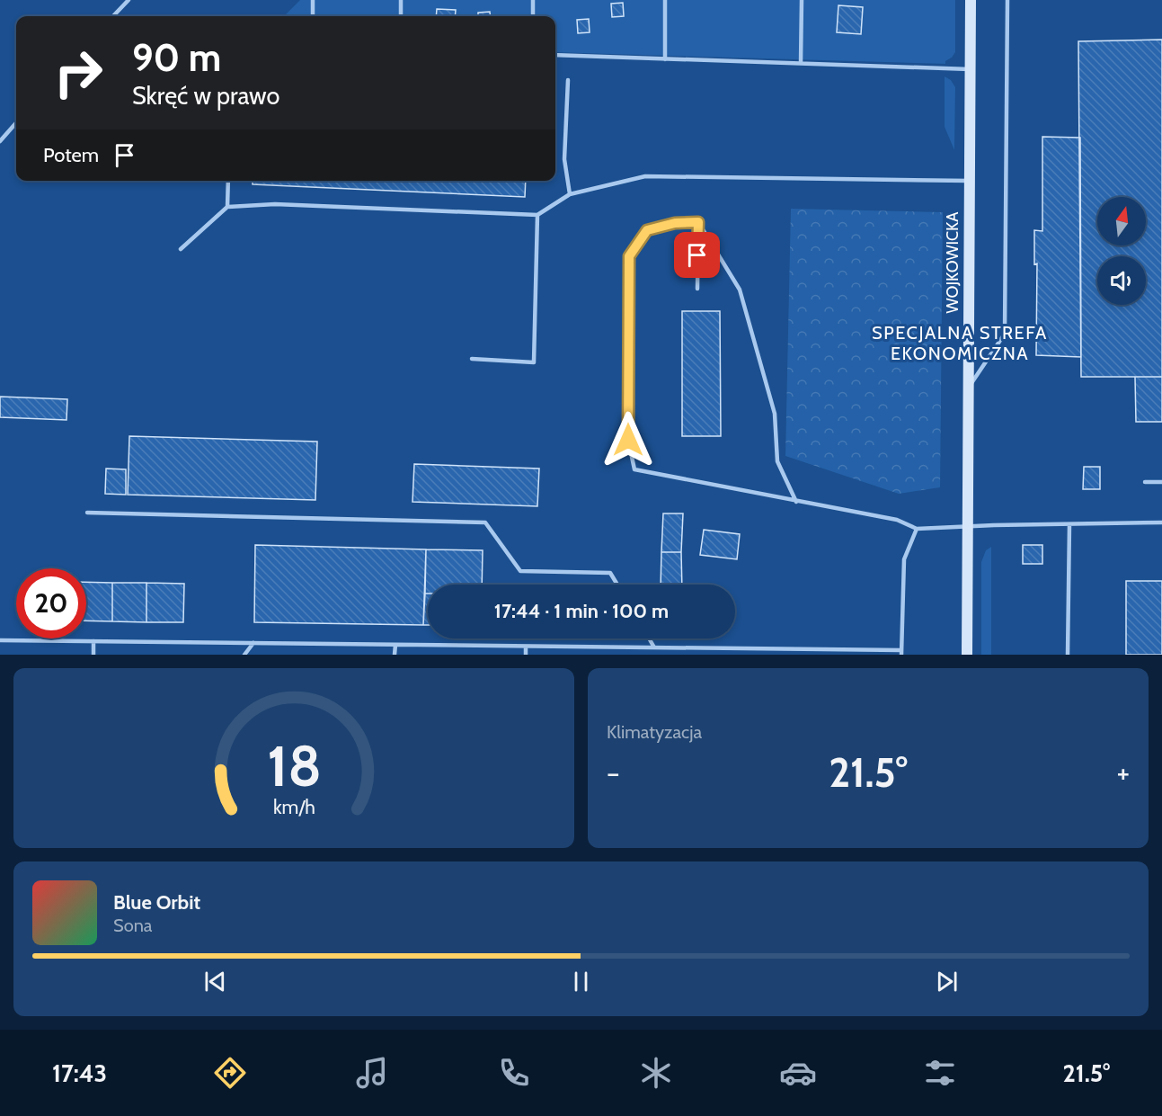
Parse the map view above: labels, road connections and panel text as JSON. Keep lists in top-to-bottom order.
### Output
{
  "streets": {
    "street": ["WOJKOWICKA"]
  },
  "districts": ["SPECJALNA STREFA EKONOMICZNA"],
  "north": "top",
  "page": {
    "turn": ["90 m", "Skręć w prawo"],
    "then": "Potem",
    "limit": "20",
    "trip": "17:44 · 1 min · 100 m",
    "tile": "Klimatyzacja",
    "heat": ["−", "21.5°", "+"],
    "song": ["Blue Orbit", "Sona"],
    "tabs": ["17:43", "21.5°"],
    "gauge": ["18", "km/h"]
  }
}
